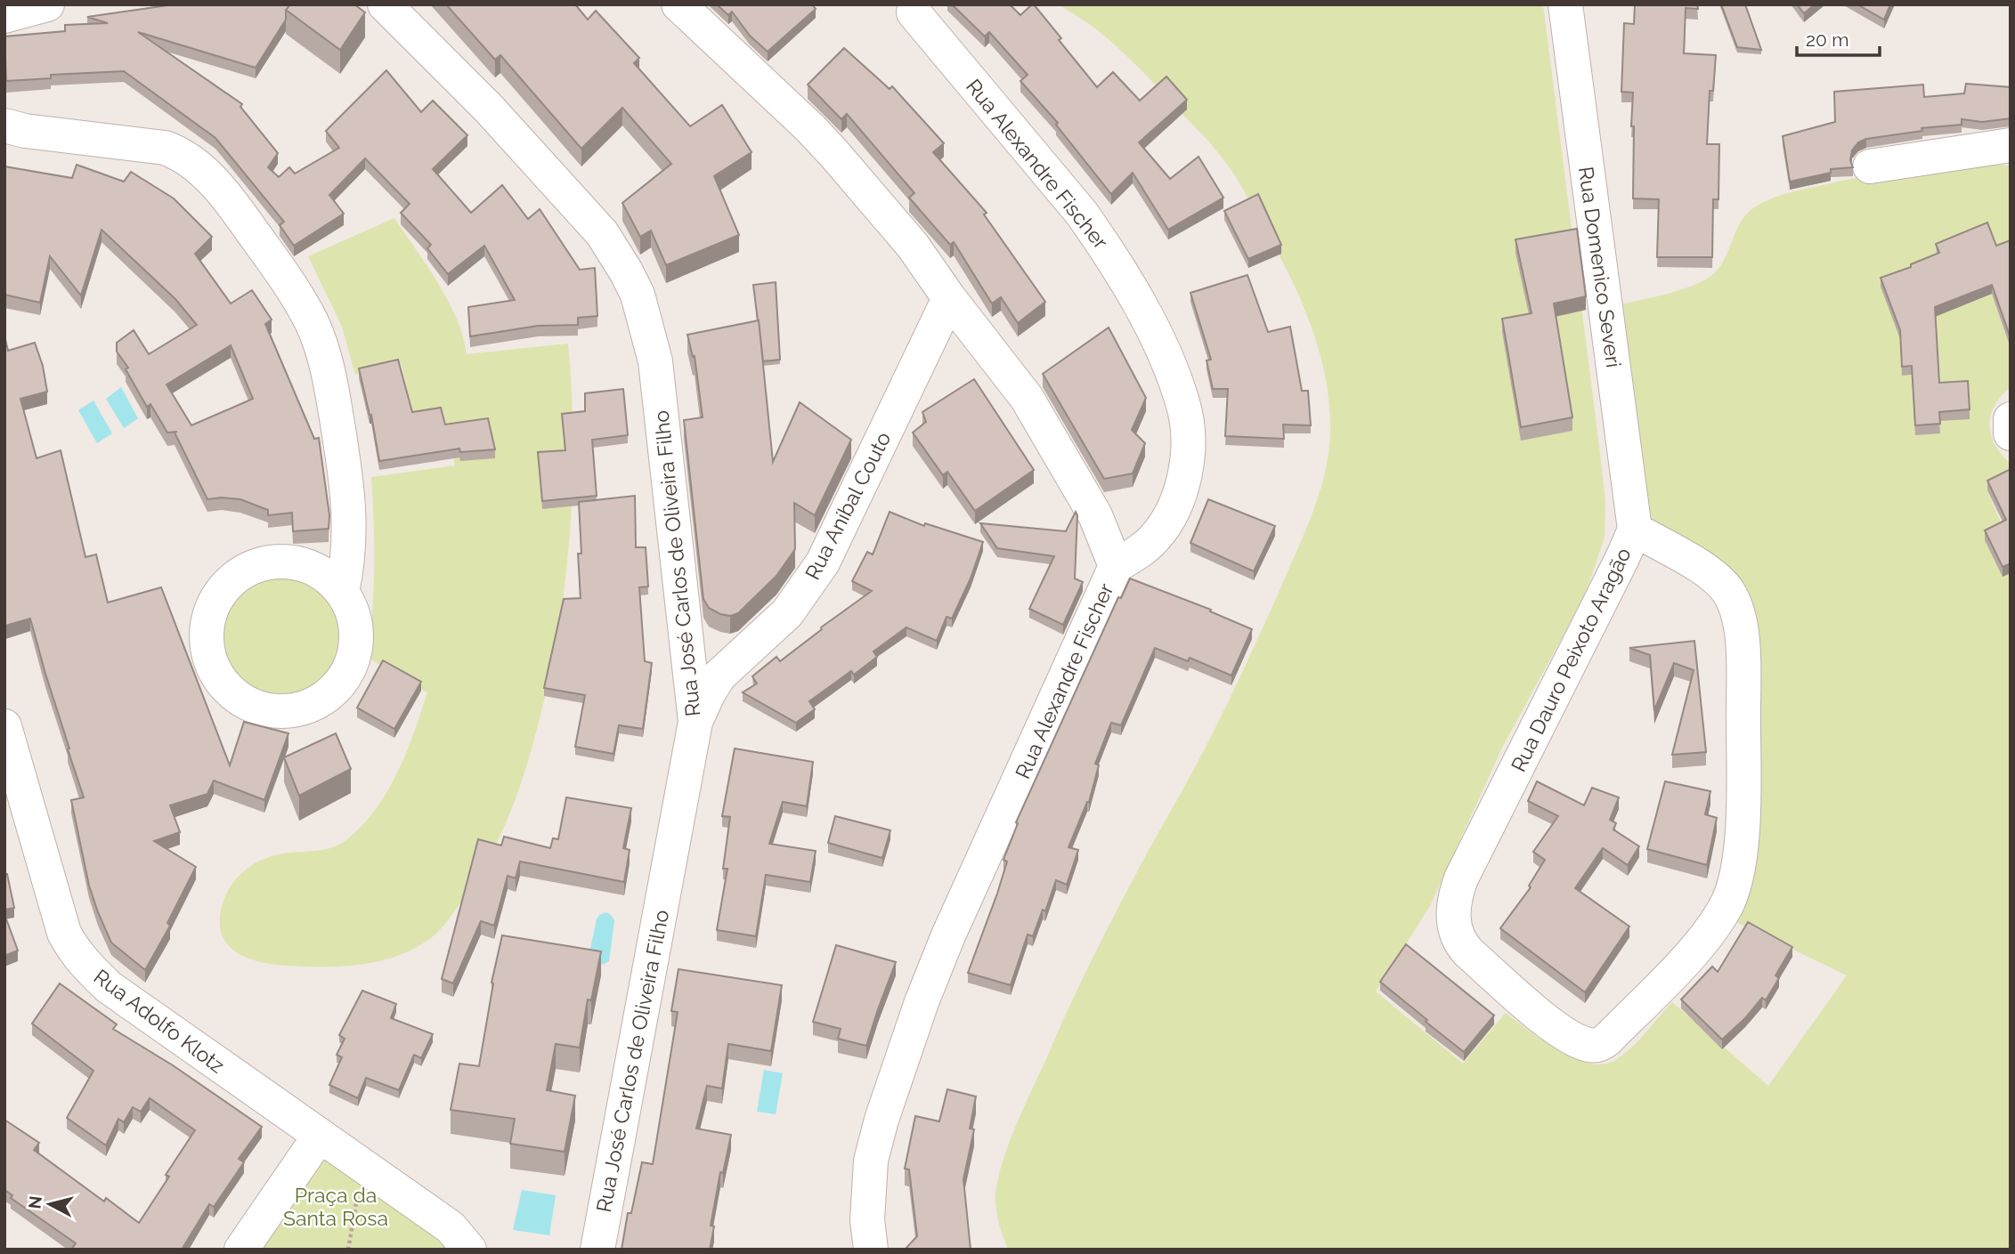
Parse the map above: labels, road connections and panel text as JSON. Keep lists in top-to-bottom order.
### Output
{
  "streets": {
    "street": [
      "Rua Alexandre Fischer",
      "Rua Domenico Severi",
      "Rua Aníbal Couto",
      "Rua José Carlos de Oliveira Filho",
      "Rua Dauro Peixoto Aragão",
      "Rua Adolfo Klotz"
    ]
  },
  "crossings": [
    ["Rua Domenico Severi", "Rua Dauro Peixoto Aragão"],
    ["Rua Aníbal Couto", "Rua José Carlos de Oliveira Filho"]
  ],
  "parks": ["Praça da Santa Rosa"],
  "scale_bar": "20 m",
  "north": "left"
}
